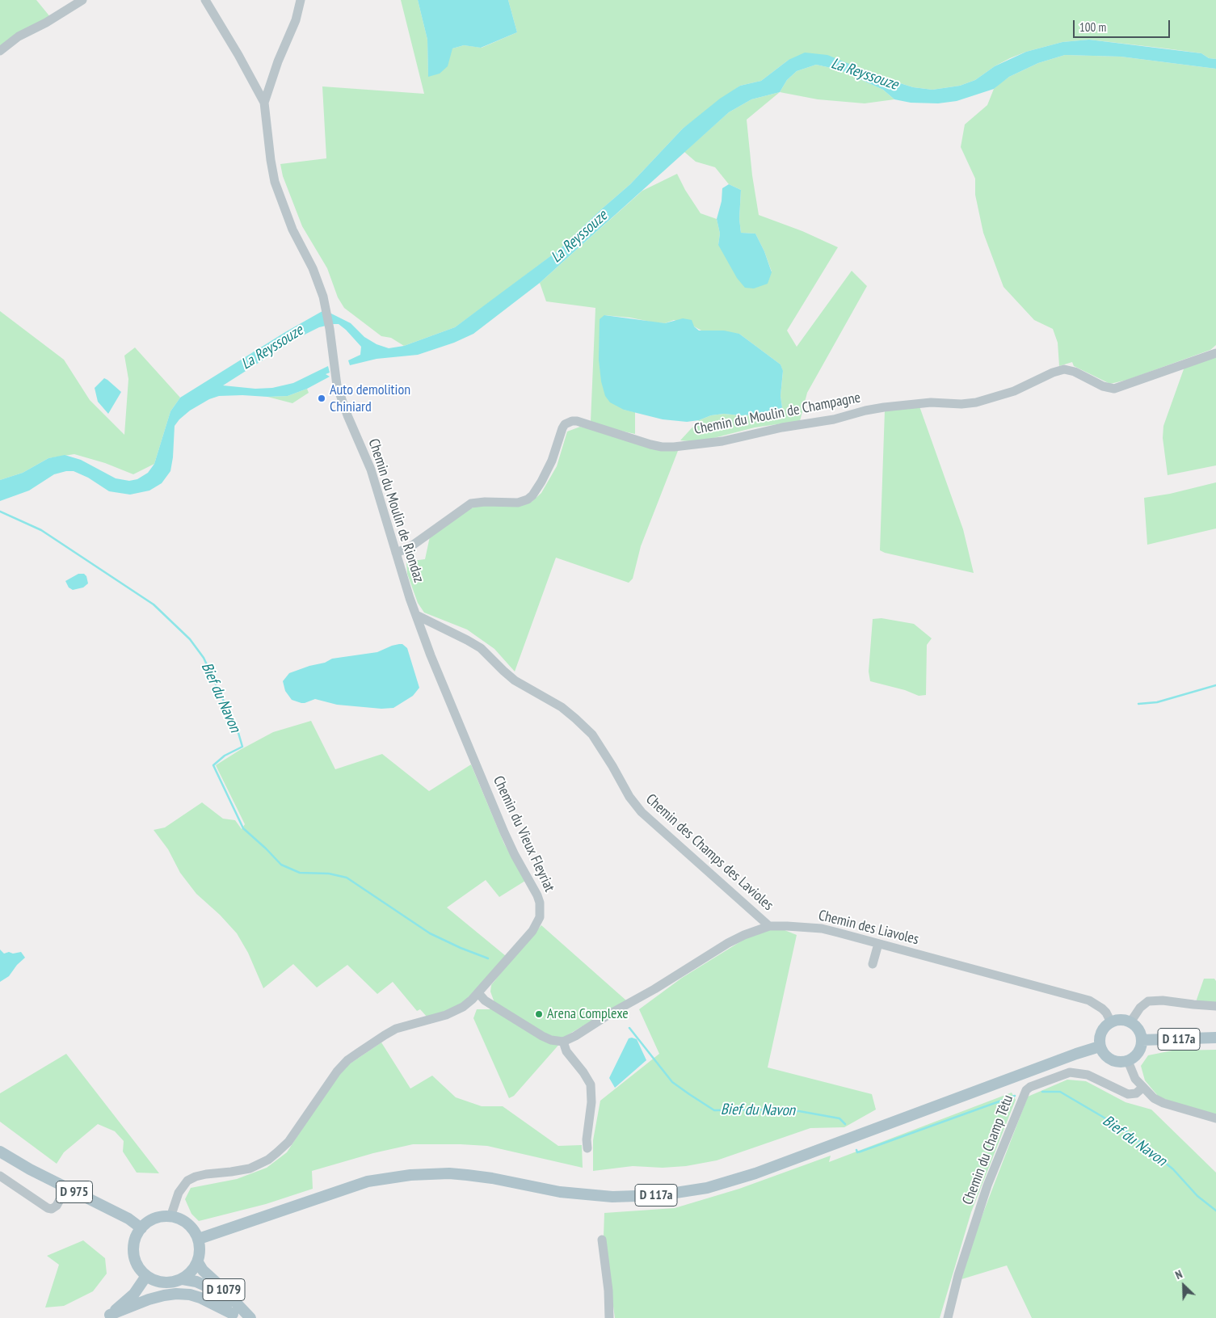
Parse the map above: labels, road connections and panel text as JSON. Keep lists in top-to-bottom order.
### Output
{
  "streets": {
    "main road": ["D 117a", "D 975", "D 1079"],
    "street": [
      "Chemin du Moulin de Champagne",
      "Chemin du Moulin de Riondaz",
      "Chemin du Vieux Fleyriat",
      "Chemin des Champs des Lavioles",
      "Chemin des Liavoles",
      "Chemin du Champ Têtu"
    ]
  },
  "crossings": [
    ["Chemin du Moulin de Champagne", "Chemin du Moulin de Riondaz"],
    ["Chemin du Moulin de Riondaz", "Chemin du Vieux Fleyriat"],
    ["Chemin du Moulin de Riondaz", "Chemin des Champs des Lavioles"],
    ["Chemin du Vieux Fleyriat", "Chemin des Champs des Lavioles"],
    ["Chemin du Vieux Fleyriat", "D 117a"],
    ["Chemin du Vieux Fleyriat", "D 975"],
    ["Chemin du Vieux Fleyriat", "D 1079"],
    ["Chemin des Champs des Lavioles", "Chemin des Liavoles"],
    ["Chemin des Liavoles", "D 117a"],
    ["D 117a", "D 975"],
    ["D 117a", "D 1079"],
    ["D 975", "D 1079"]
  ],
  "water": ["La Reyssouze", "Bief du Navon"],
  "places": ["Auto demolition Chiniard", "Arena Complexe"],
  "scale_bar": "100 m",
  "north": "top left"
}
